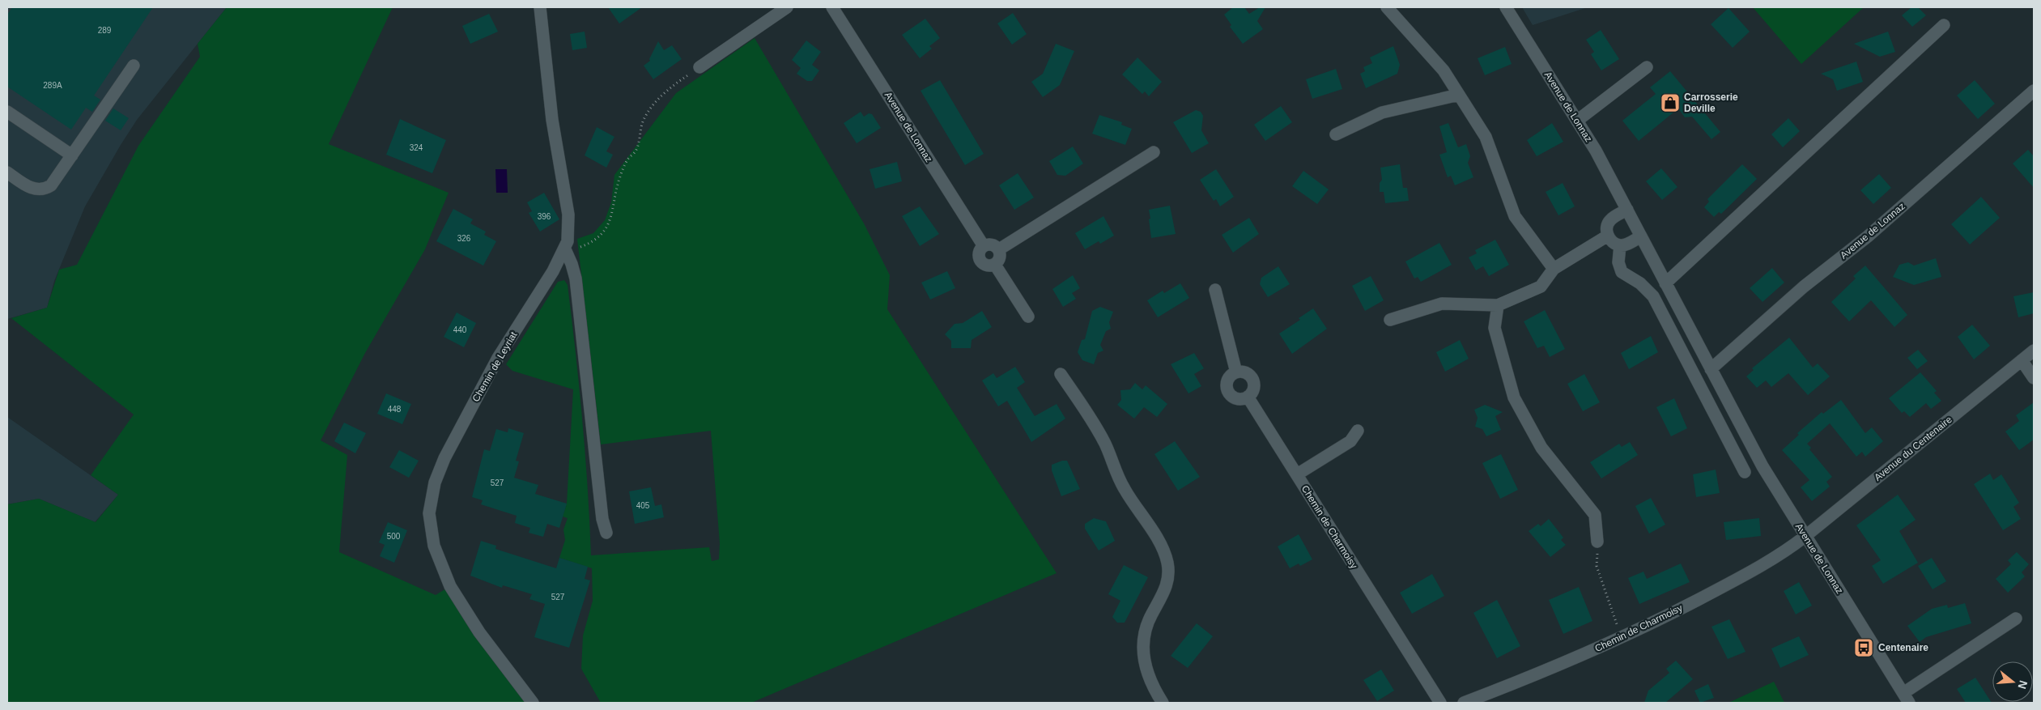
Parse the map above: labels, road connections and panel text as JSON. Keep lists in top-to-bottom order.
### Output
{
  "streets": {
    "street": [
      "Avenue de Lonnaz",
      "Chemin de Leyriat",
      "Avenue du Centenaire",
      "Chemin de Charmoisy"
    ]
  },
  "crossings": [
    ["Avenue de Lonnaz", "Avenue du Centenaire"],
    ["Avenue de Lonnaz", "Chemin de Charmoisy"],
    ["Avenue du Centenaire", "Chemin de Charmoisy"]
  ],
  "places": {
    "shop": ["Carrosserie Deville"],
    "bus stop": ["Centenaire"]
  },
  "house_numbers": [
    "289",
    "289A",
    "324",
    "396",
    "326",
    "440",
    "448",
    "527",
    "405",
    "500",
    "527"
  ],
  "north": "right"
}
